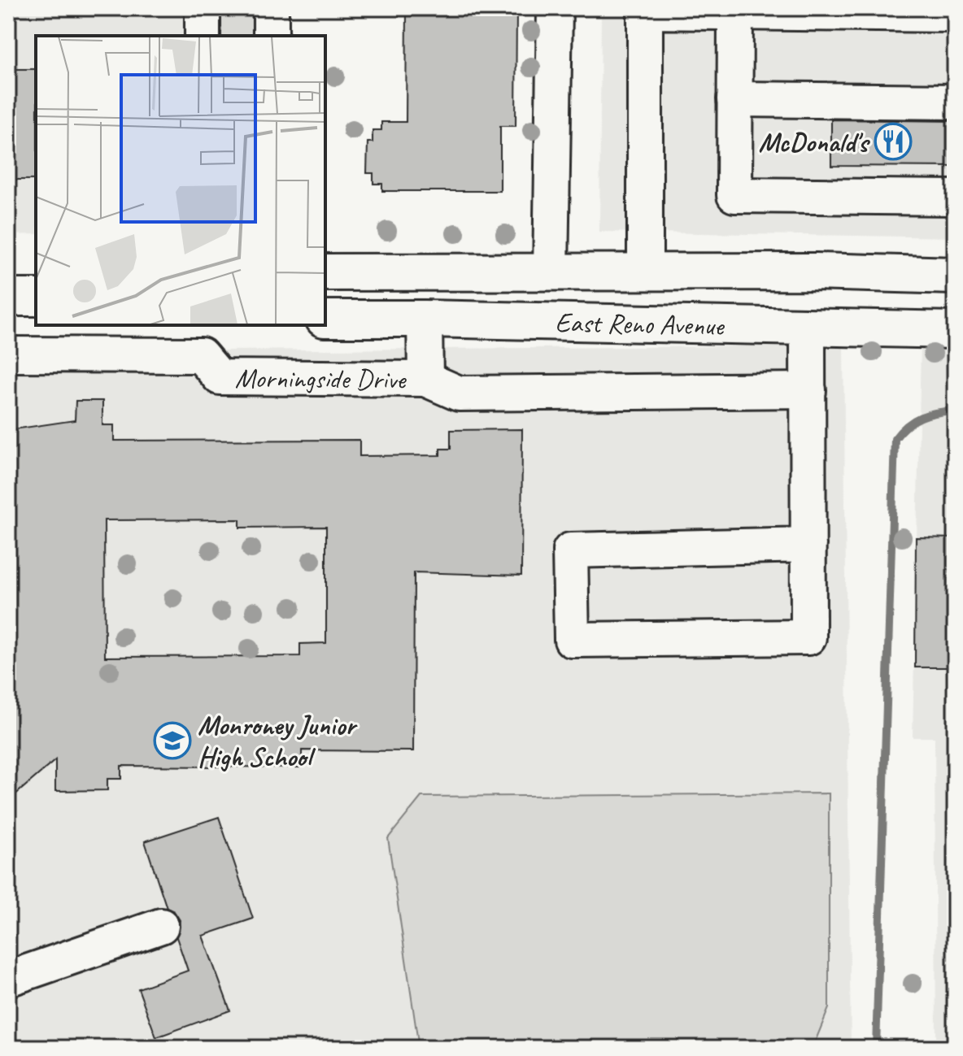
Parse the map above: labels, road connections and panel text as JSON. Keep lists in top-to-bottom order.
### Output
{
  "streets": {
    "main road": ["East Reno Avenue"],
    "street": ["Morningside Drive"]
  },
  "crossings": [
    ["East Reno Avenue", "Morningside Drive"]
  ],
  "places": {
    "restaurant": ["McDonald's"],
    "school or university": ["Monroney Junior High School"]
  }
}
